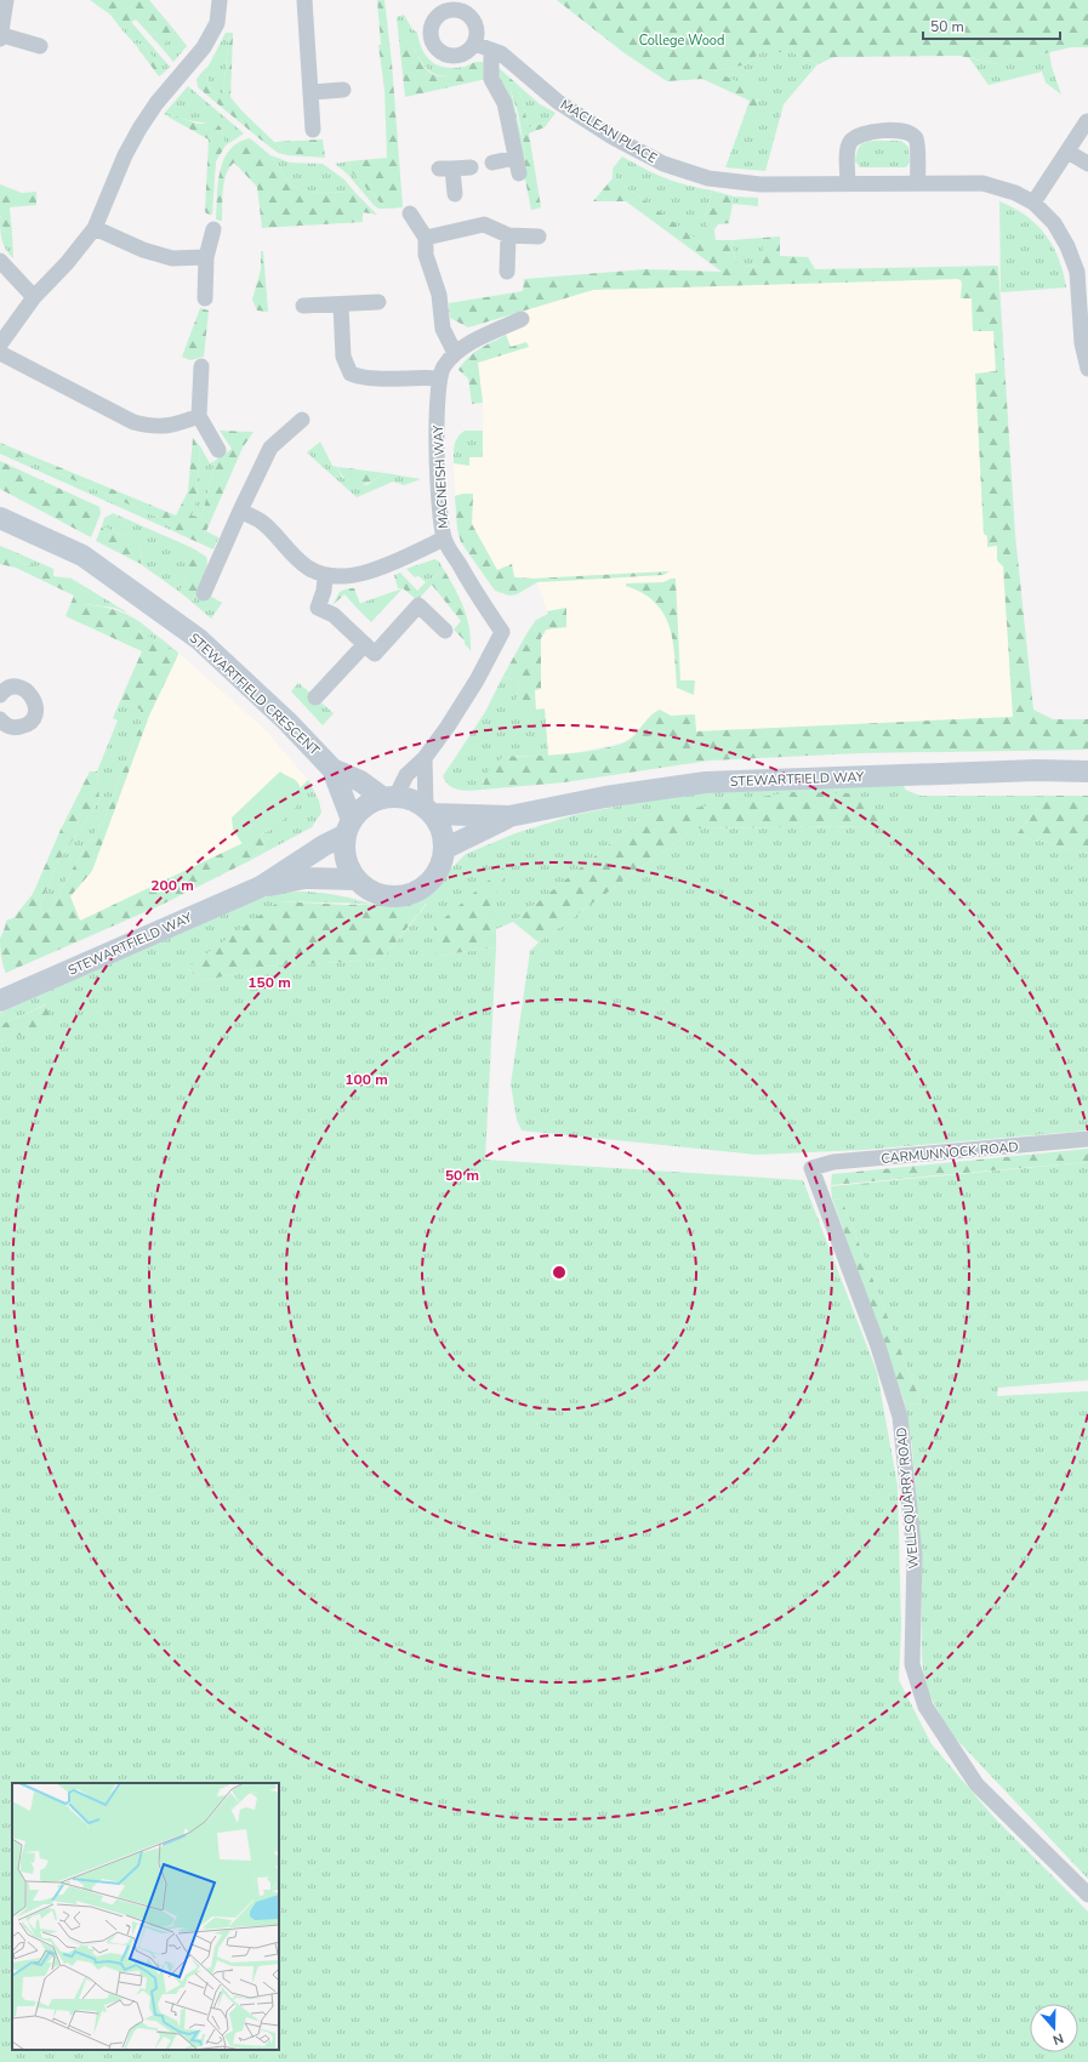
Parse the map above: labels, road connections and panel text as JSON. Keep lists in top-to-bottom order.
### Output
{
  "streets": {
    "street": [
      "MACLEAN PLACE",
      "MACNEISH WAY",
      "STEWARTFIELD CRESCENT",
      "STEWARTFIELD WAY",
      "CARMUNNOCK ROAD",
      "WELLSQUARRY ROAD"
    ]
  },
  "crossings": [
    ["MACNEISH WAY", "STEWARTFIELD CRESCENT"],
    ["MACNEISH WAY", "STEWARTFIELD WAY"],
    ["STEWARTFIELD CRESCENT", "STEWARTFIELD WAY"],
    ["CARMUNNOCK ROAD", "WELLSQUARRY ROAD"]
  ],
  "parks": ["College Wood"],
  "scale_bar": "50 m",
  "north": "bottom",
  "rings": [
    "200 m",
    "150 m",
    "100 m",
    "50 m"
  ]
}
